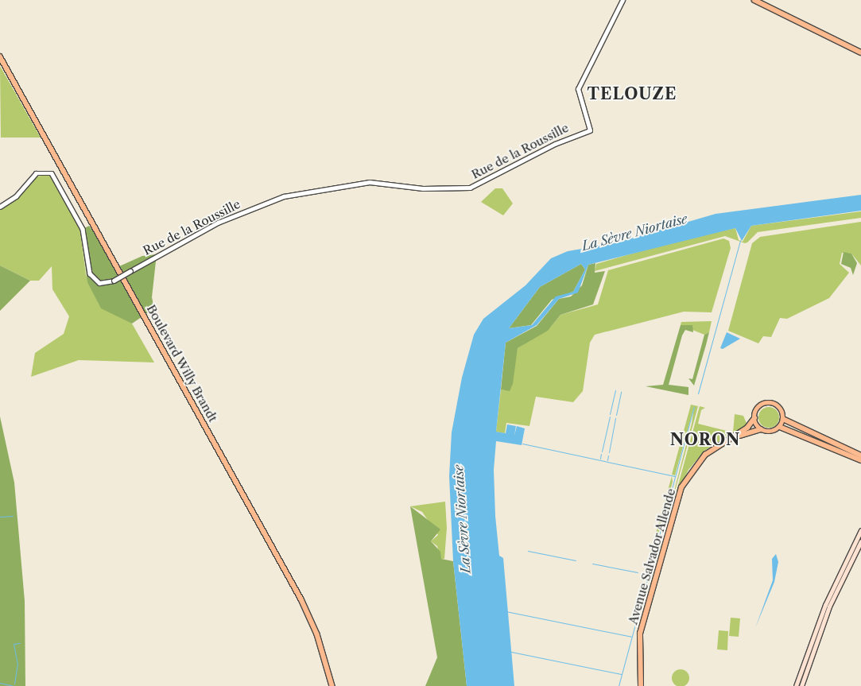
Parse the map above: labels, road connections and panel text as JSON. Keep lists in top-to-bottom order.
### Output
{
  "streets": {
    "main road": ["Boulevard Willy Brandt", "Avenue Salvador Allende"],
    "street": ["Rue de la Roussille"]
  },
  "districts": ["TELOUZE", "NORON"],
  "water": ["La Sèvre Niortaise"]
}
